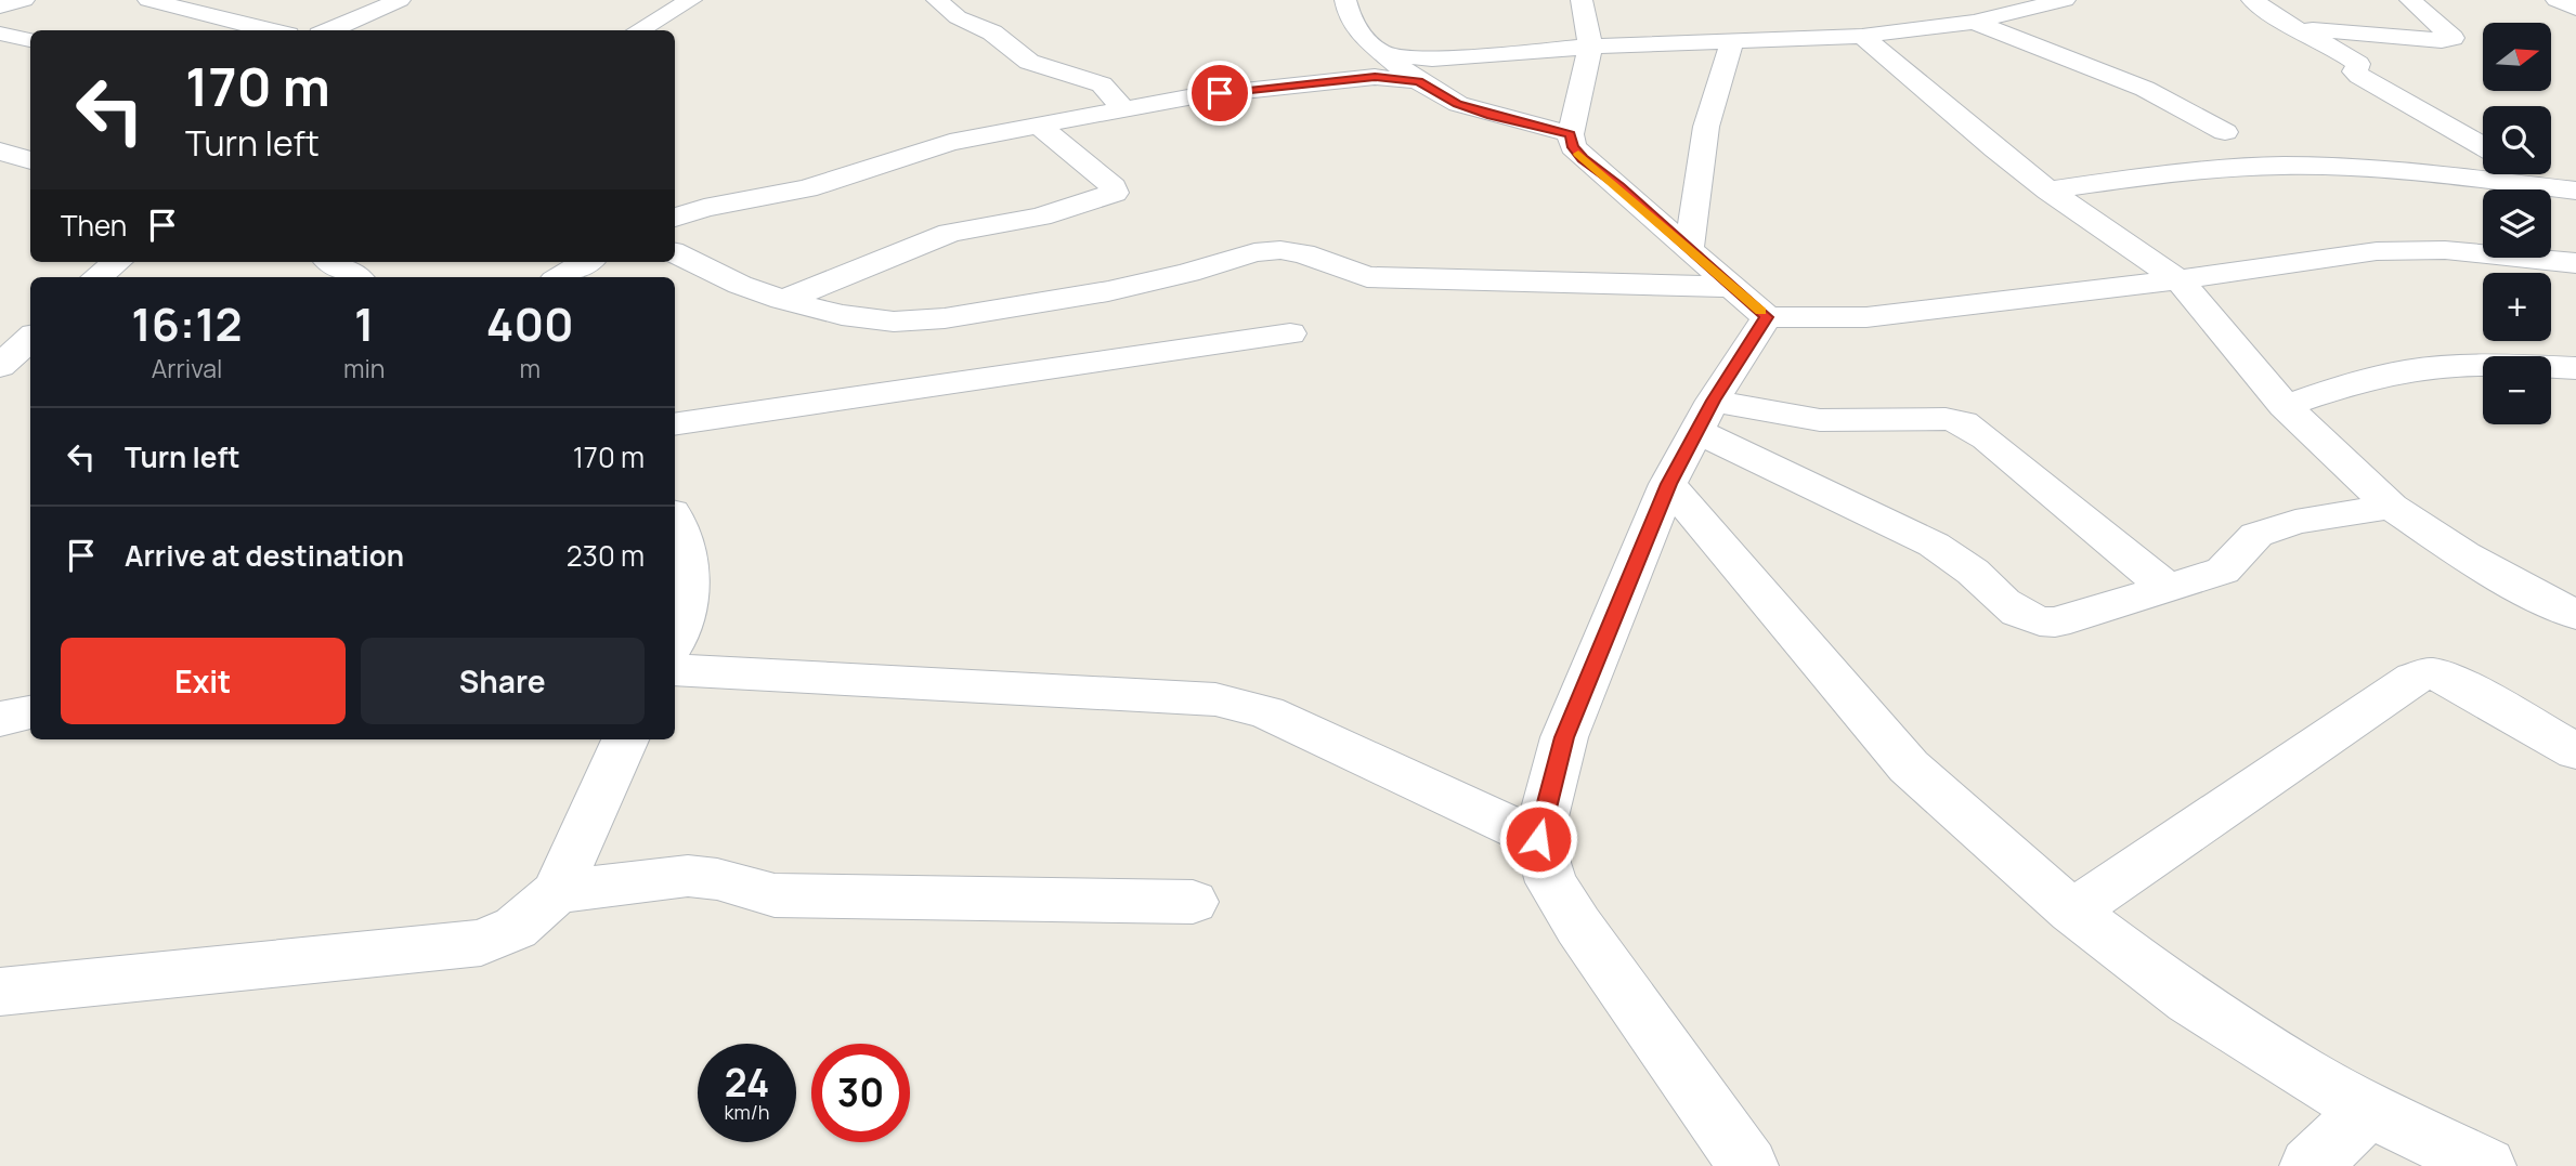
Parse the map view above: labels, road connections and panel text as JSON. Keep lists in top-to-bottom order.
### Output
{
  "north": "right",
  "page": {
    "map_buttons": ["+", "−"],
    "turn": ["170 m", "Turn left"],
    "then": "Then",
    "eta": [
      "16:12",
      "Arrival",
      "1",
      "min",
      "400",
      "m"
    ],
    "list": [
      {
        "name": "Turn left",
        "value": "170 m"
      },
      {
        "name": "Arrive at destination",
        "value": "230 m"
      }
    ],
    "buttons": ["Exit", "Share"],
    "speed": "24 km/h",
    "limit": "30"
  }
}
